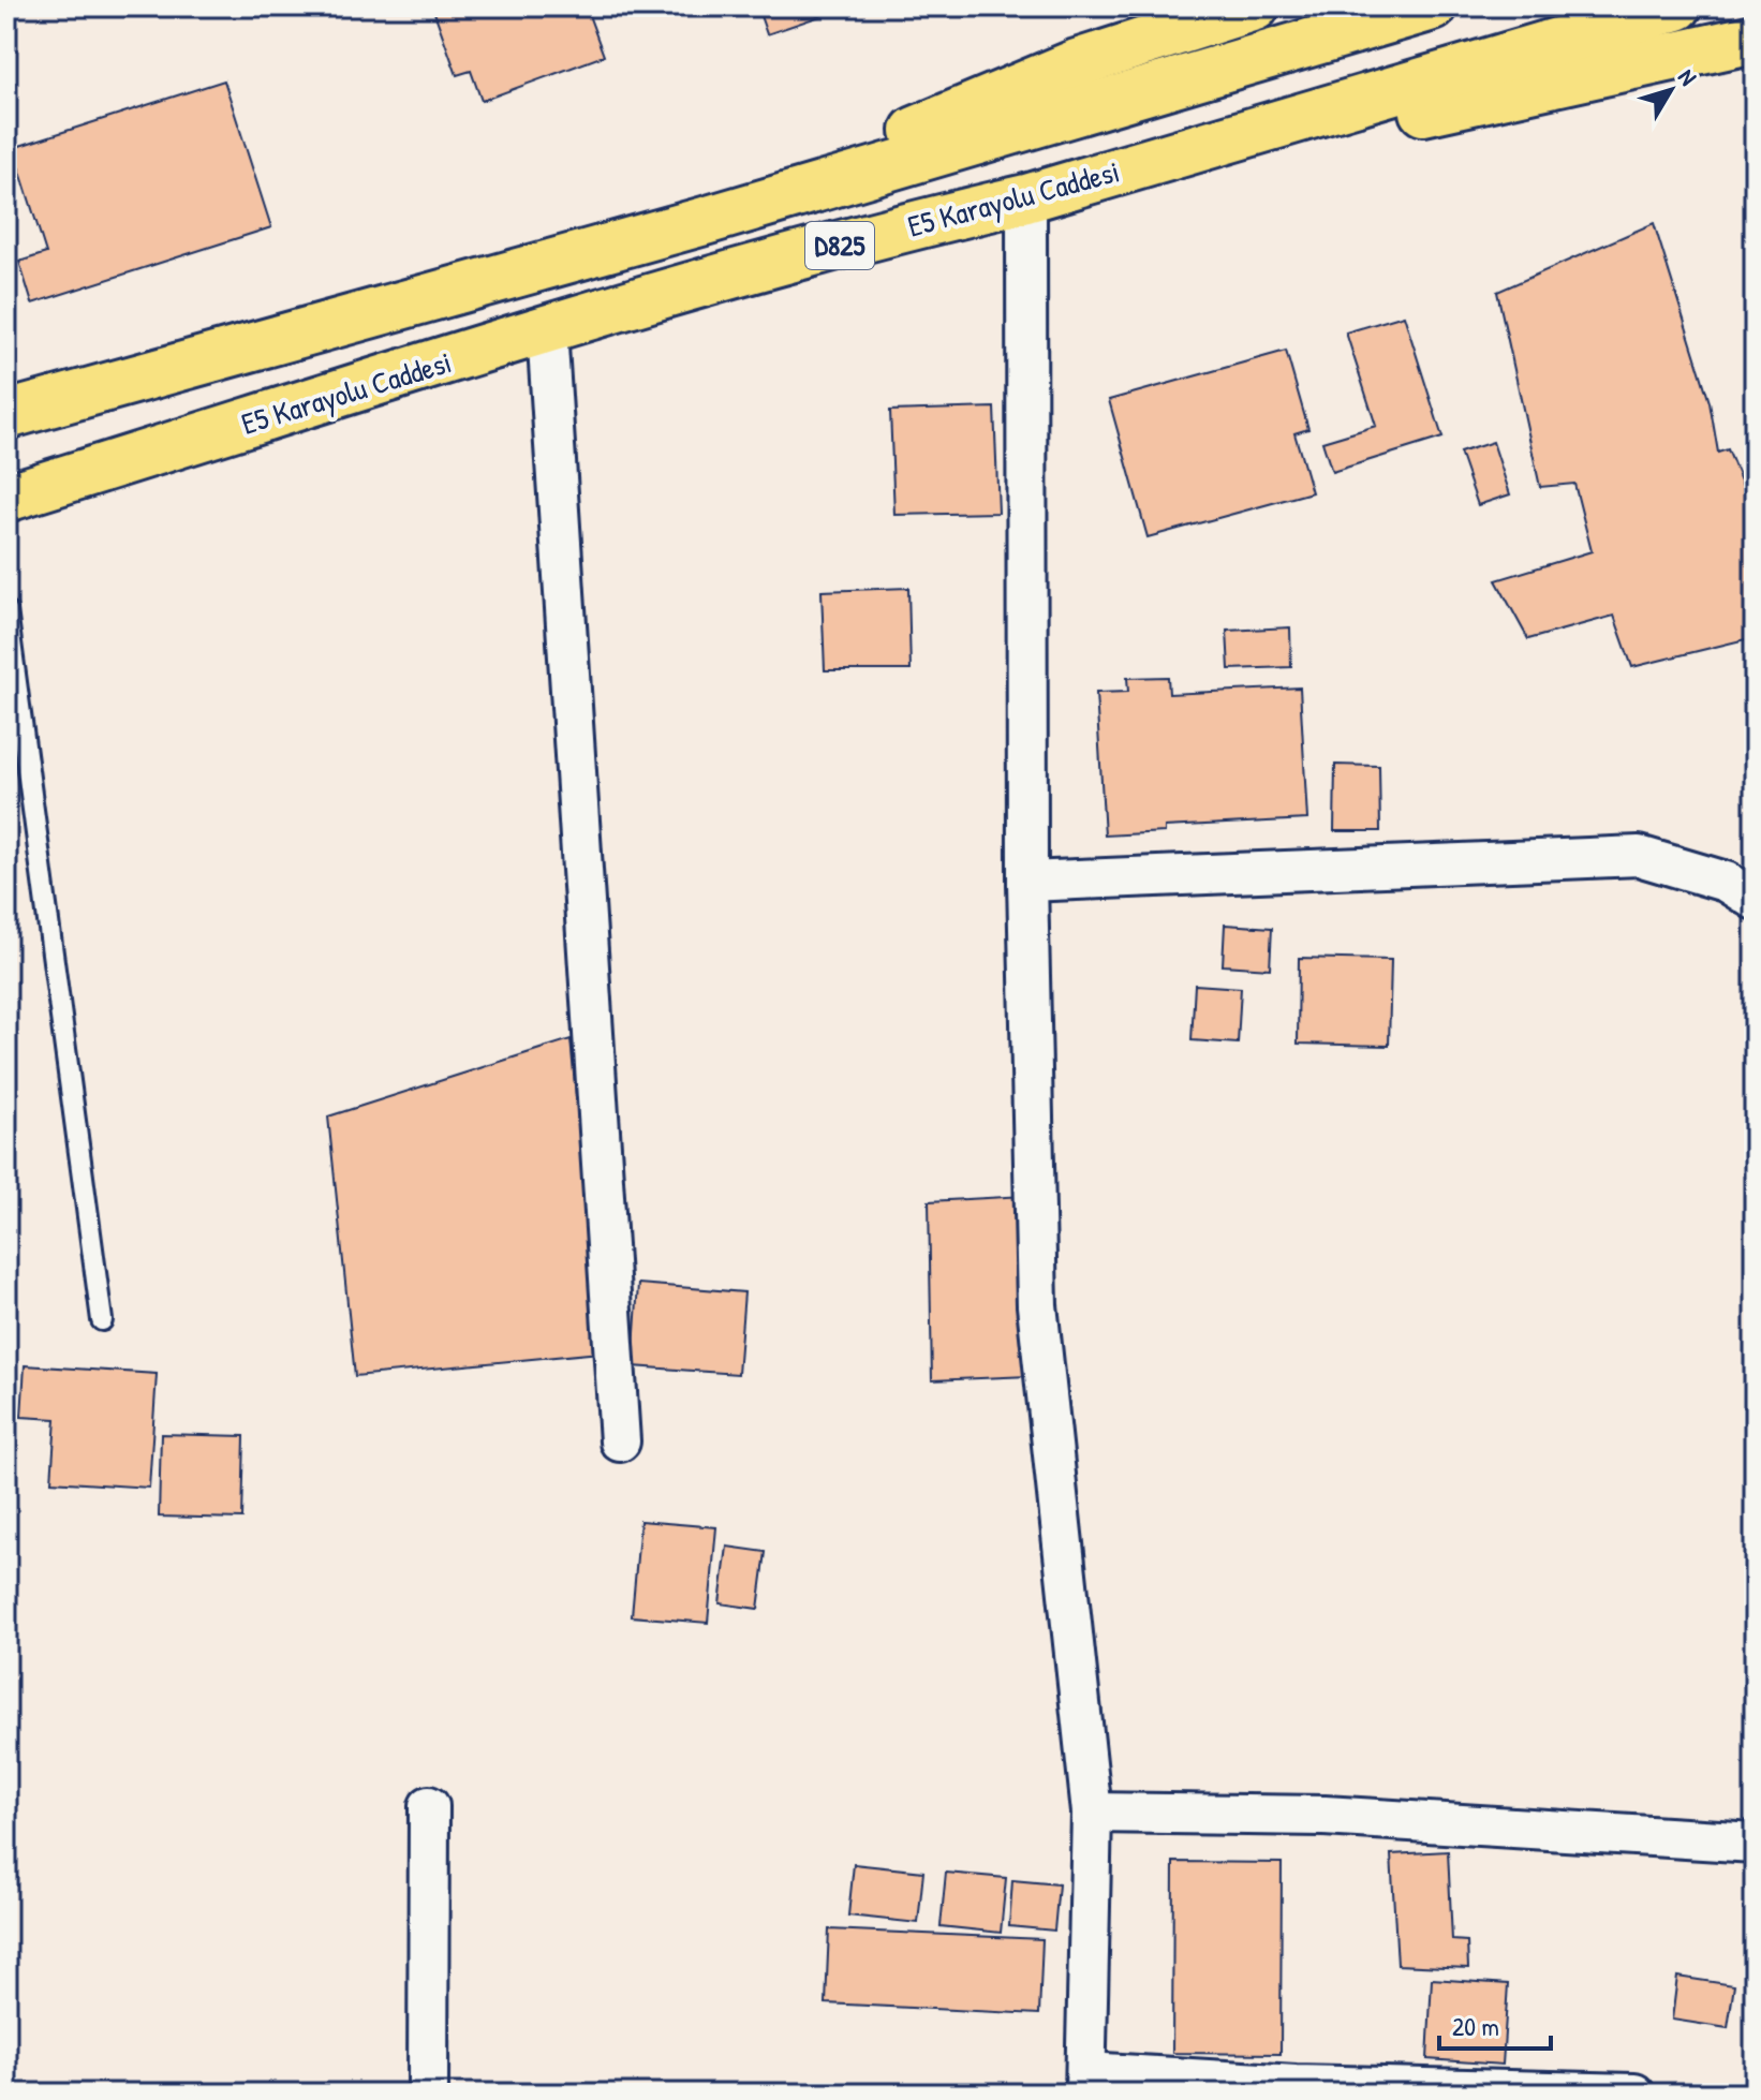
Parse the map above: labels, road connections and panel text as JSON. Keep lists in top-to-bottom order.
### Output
{
  "streets": {
    "highway": ["E5 Karayolu Caddesi", "D825"]
  },
  "scale_bar": "20 m",
  "north": "top right"
}
